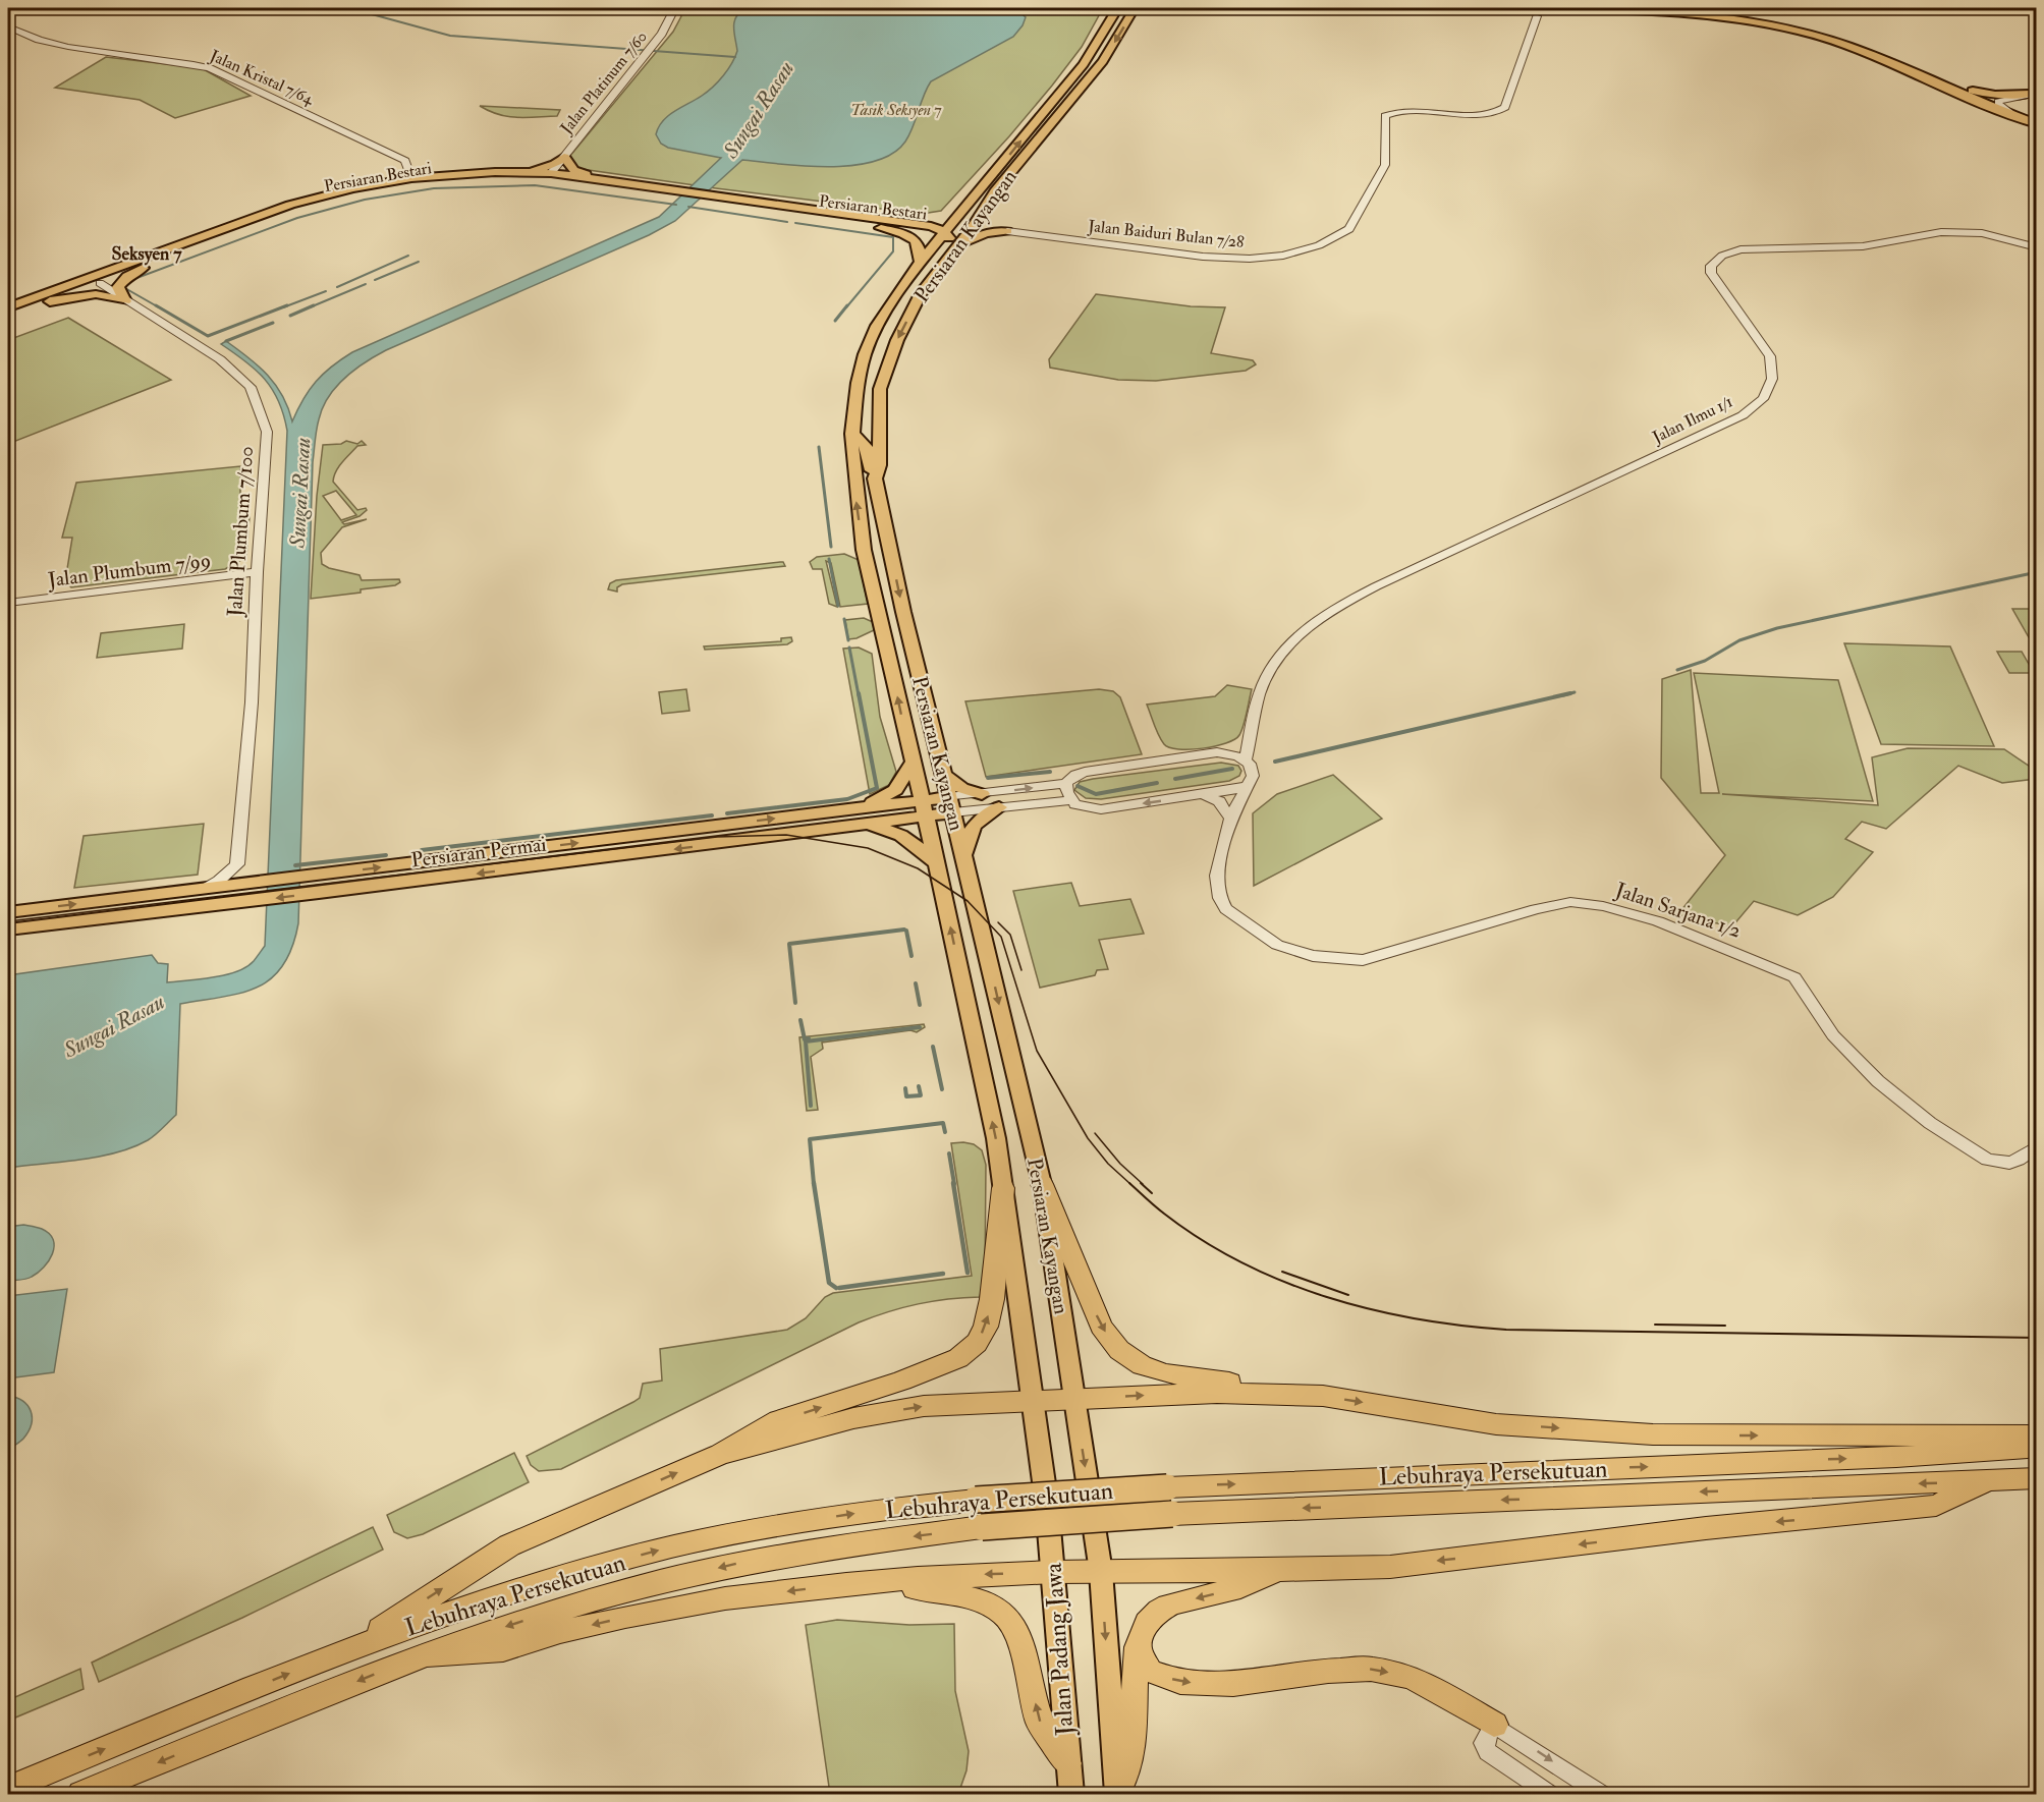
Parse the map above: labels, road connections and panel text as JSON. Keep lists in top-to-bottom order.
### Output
{
  "streets": {
    "highway": ["Lebuhraya Persekutuan"],
    "main road": [
      "Persiaran Bestari",
      "Persiaran Kayangan",
      "Persiaran Permai",
      "Jalan Padang Jawa"
    ],
    "street": [
      "Jalan Kristal 7/64",
      "Jalan Platinum 7/60",
      "Jalan Baiduri Bulan 7/28",
      "Jalan Ilmu 1/1",
      "Jalan Plumbum 7/100",
      "Jalan Plumbum 7/99",
      "Jalan Sarjana 1/2"
    ]
  },
  "crossings": [
    ["Jalan Kristal 7/64", "Persiaran Bestari"],
    ["Jalan Platinum 7/60", "Persiaran Bestari"],
    ["Persiaran Bestari", "Persiaran Kayangan"],
    ["Persiaran Bestari", "Jalan Plumbum 7/100"],
    ["Persiaran Kayangan", "Persiaran Permai"],
    ["Persiaran Kayangan", "Jalan Padang Jawa"],
    ["Jalan Ilmu 1/1", "Jalan Sarjana 1/2"],
    ["Jalan Plumbum 7/100", "Jalan Plumbum 7/99"]
  ],
  "districts": ["Seksyen 7"],
  "water": ["Sungai Rasau"],
  "parks": ["Tasik Seksyen 7"]
}
